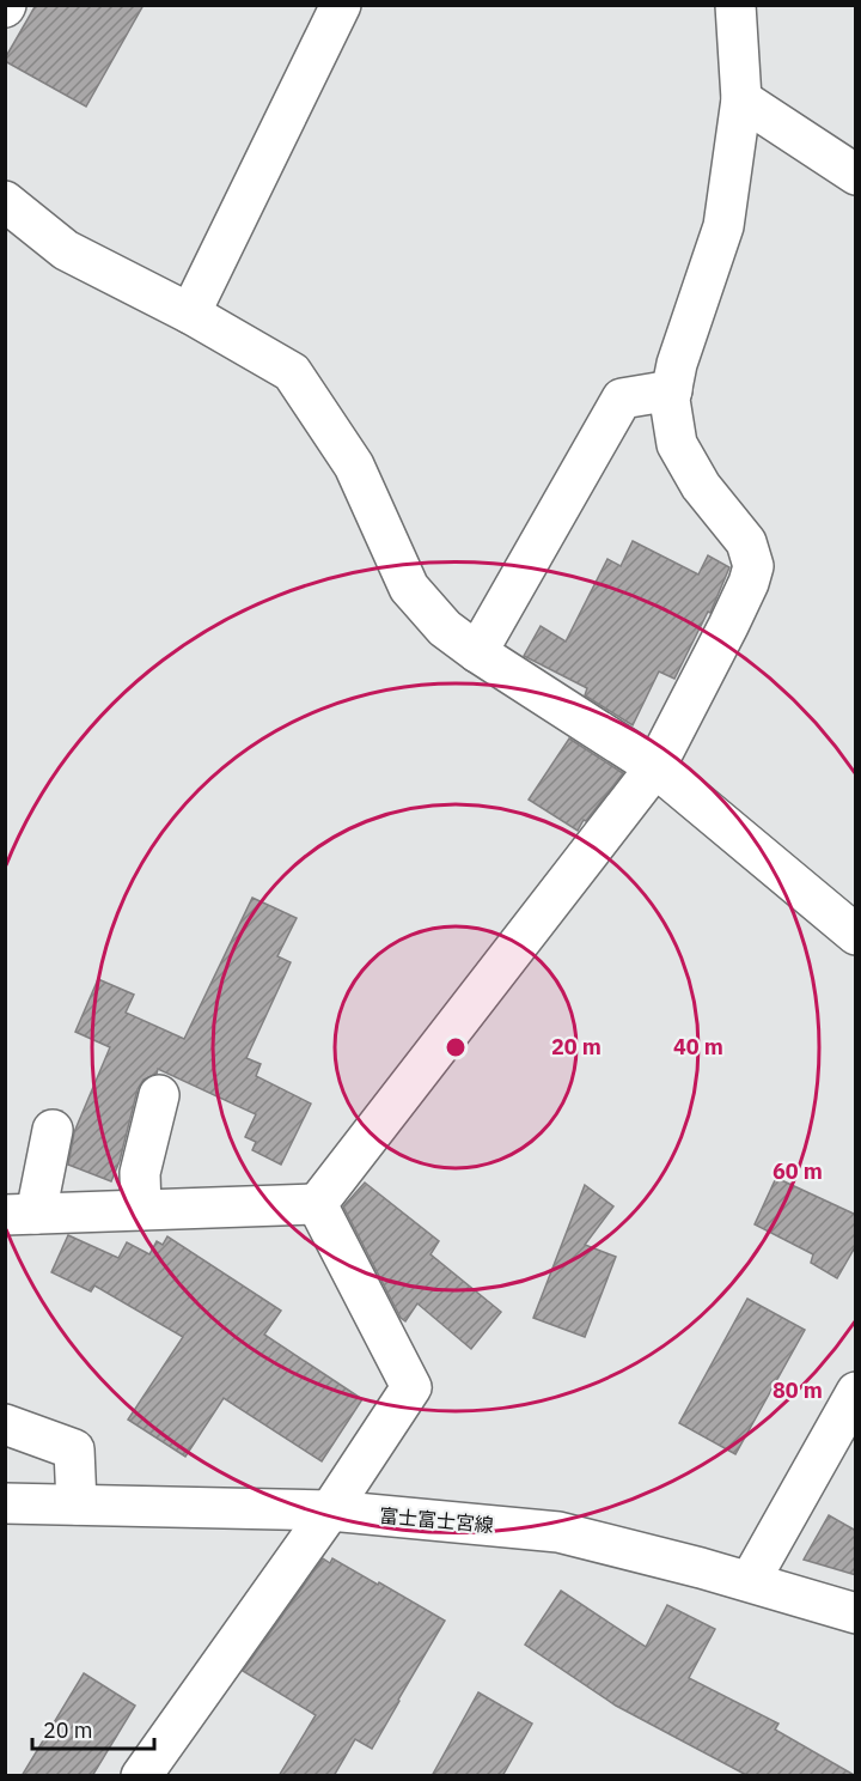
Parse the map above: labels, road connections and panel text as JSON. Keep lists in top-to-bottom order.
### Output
{
  "streets": {
    "street": ["富士富士宮線"]
  },
  "scale_bar": "20 m",
  "rings": [
    "20 m",
    "40 m",
    "60 m",
    "80 m"
  ]
}
